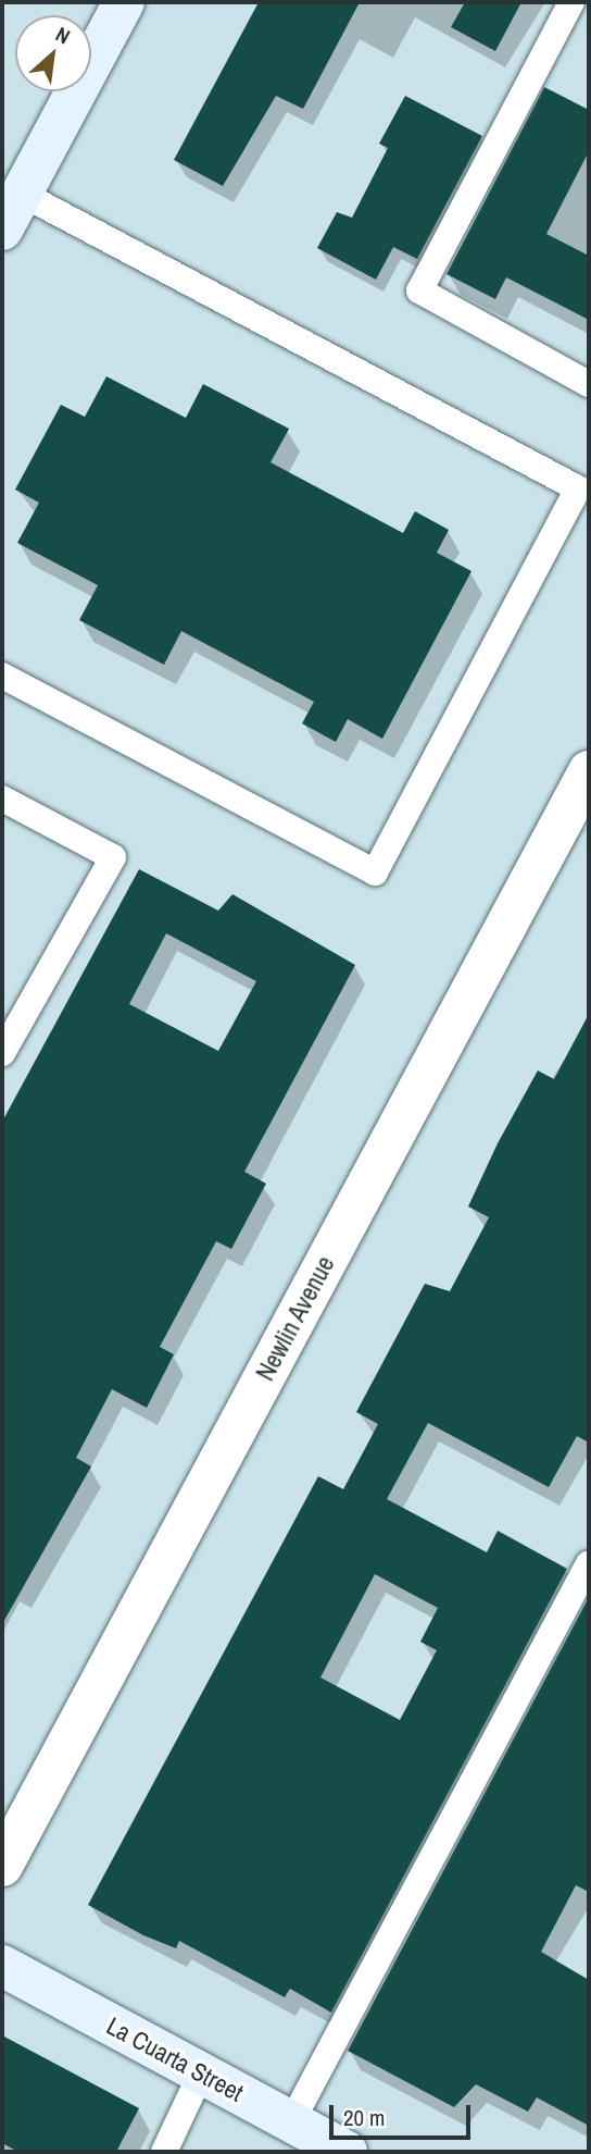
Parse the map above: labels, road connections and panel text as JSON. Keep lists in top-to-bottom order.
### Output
{
  "streets": {
    "street": ["Newlin Avenue", "La Cuarta Street"]
  },
  "scale_bar": "20 m",
  "north": "top right"
}
